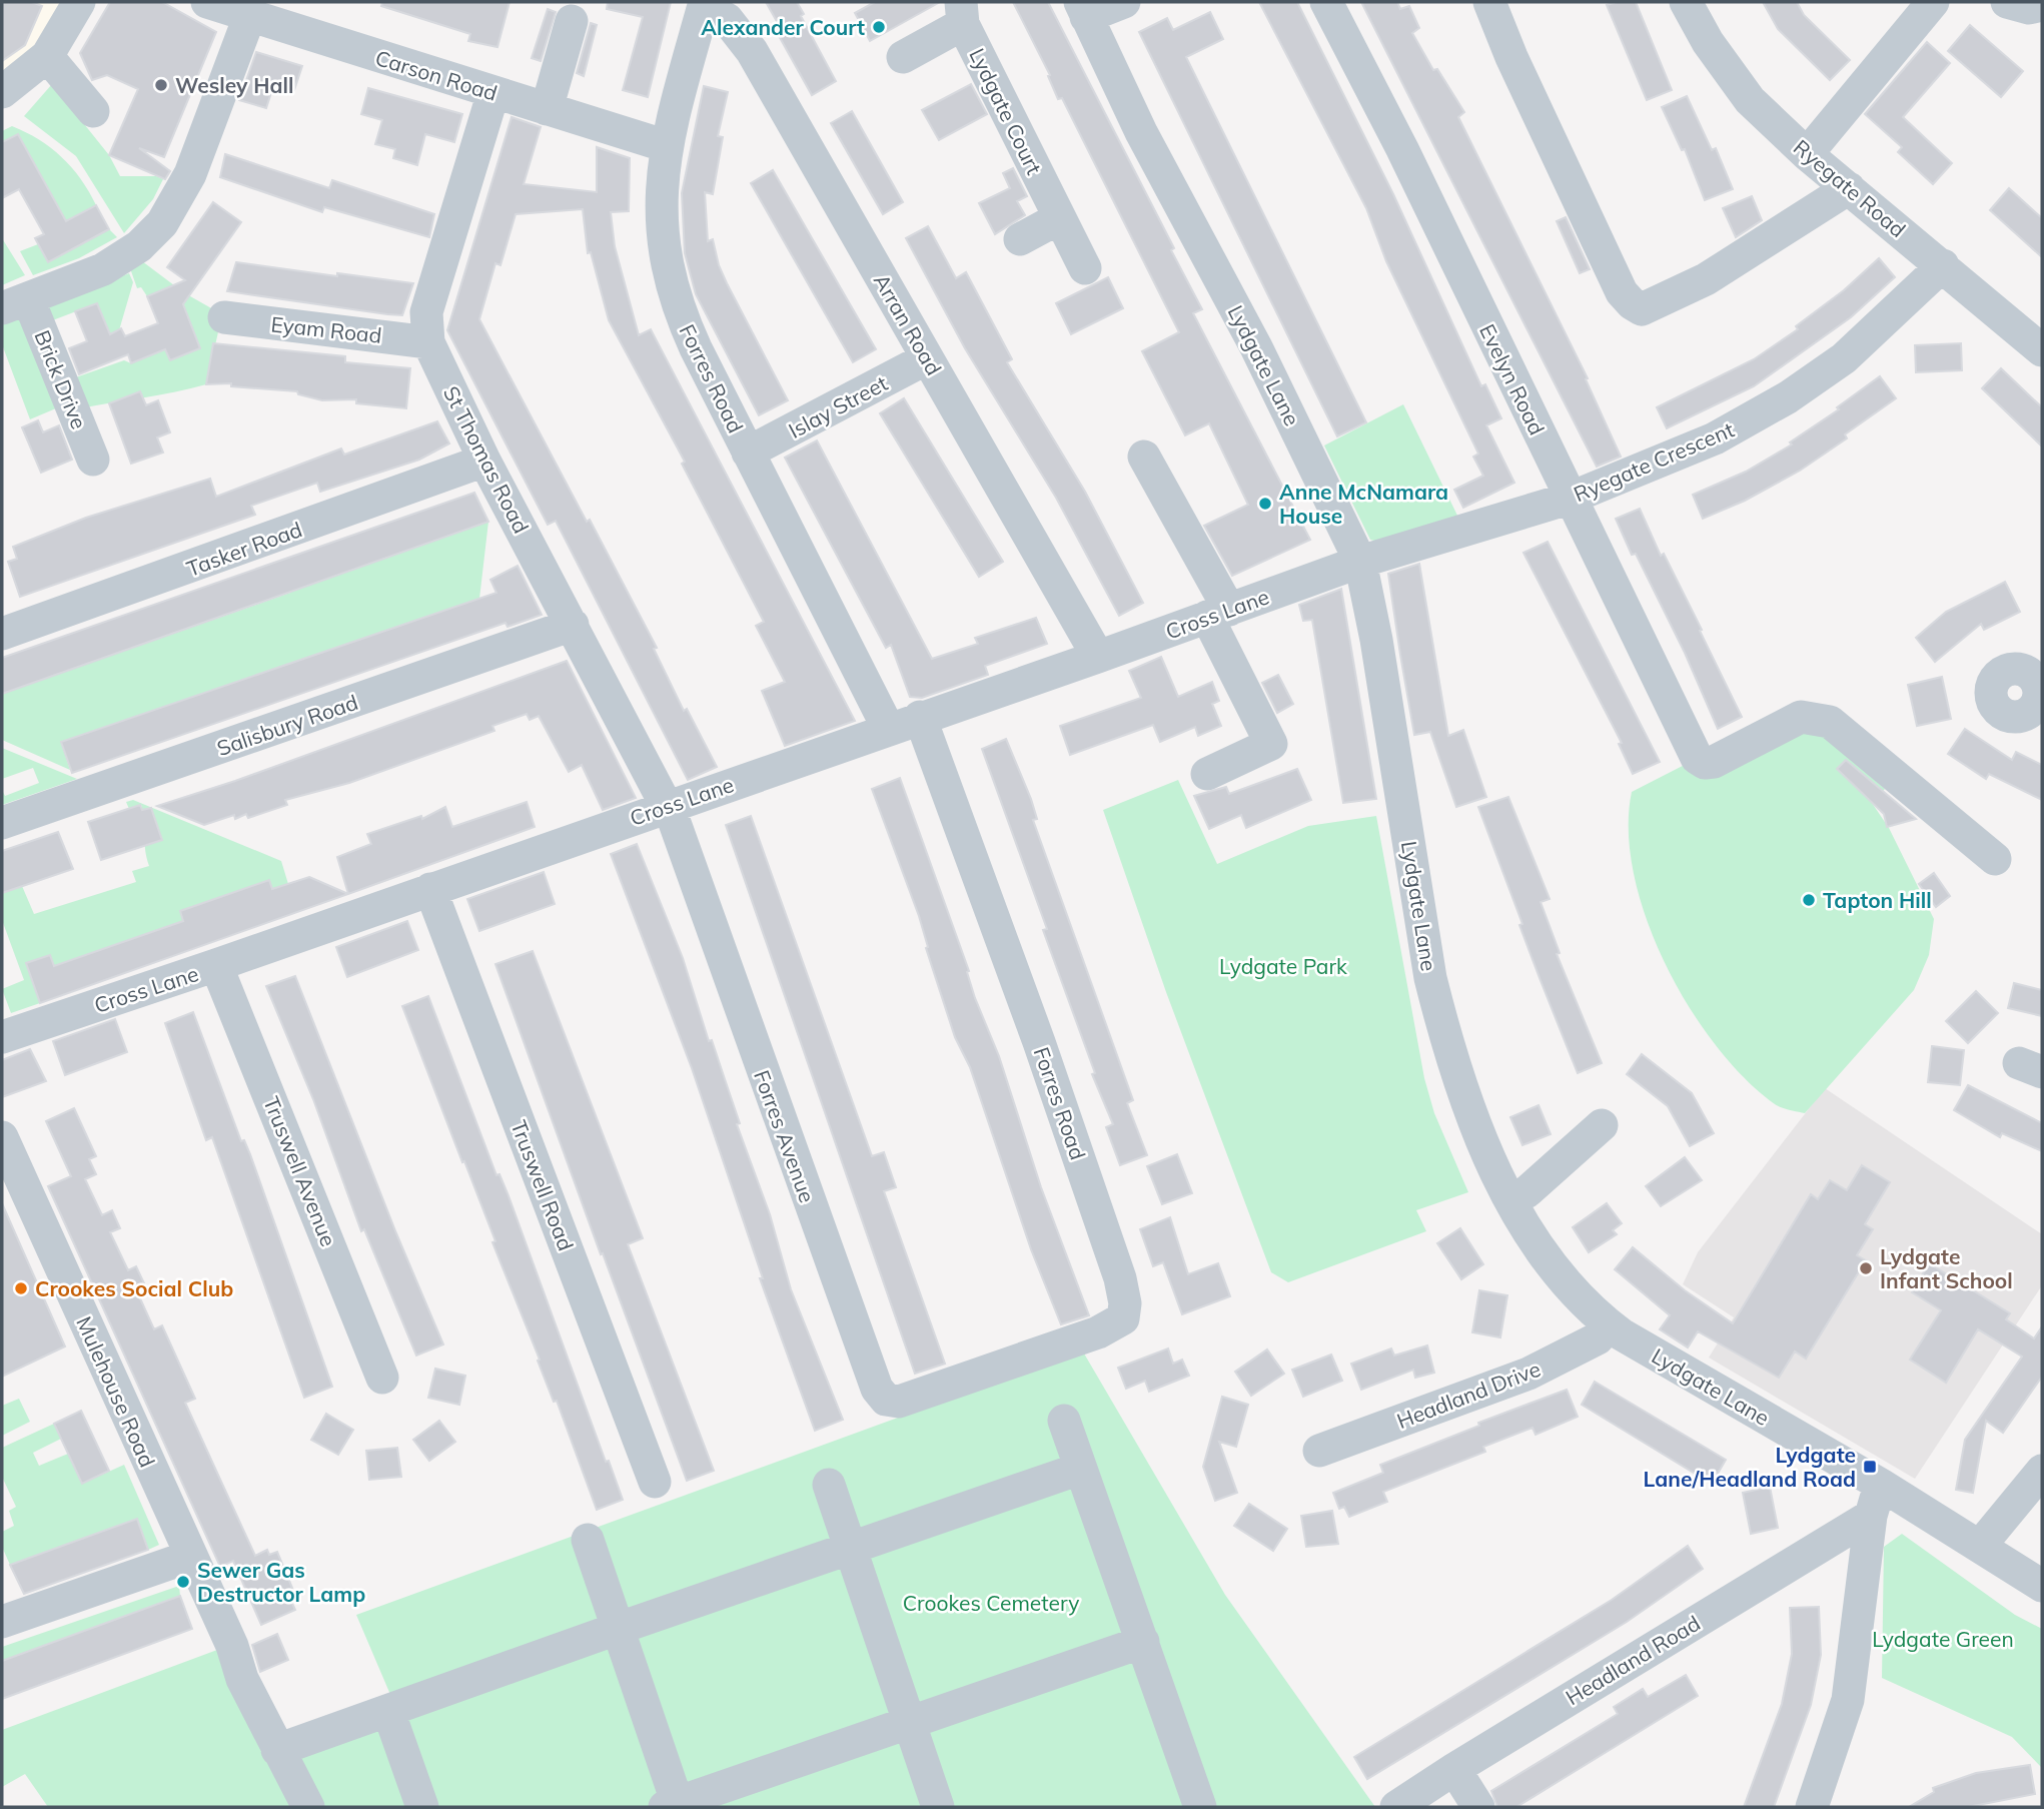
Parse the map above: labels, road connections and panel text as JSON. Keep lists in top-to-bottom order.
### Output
{
  "streets": {
    "street": [
      "Carson Road",
      "Lydgate Court",
      "Ryegate Road",
      "Arran Road",
      "Eyam Road",
      "Lydgate Lane",
      "Forres Road",
      "Brick Drive",
      "Evelyn Road",
      "Islay Street",
      "St Thomas Road",
      "Ryegate Crescent",
      "Tasker Road",
      "Cross Lane",
      "Salisbury Road",
      "Forres Avenue",
      "Truswell Avenue",
      "Truswell Road",
      "Mulehouse Road",
      "Headland Drive",
      "Headland Road"
    ]
  },
  "crossings": [
    ["Carson Road", "Forres Road"],
    ["Carson Road", "St Thomas Road"],
    ["Ryegate Road", "Ryegate Crescent"],
    ["Arran Road", "Forres Road"],
    ["Arran Road", "Islay Street"],
    ["Arran Road", "Cross Lane"],
    ["Eyam Road", "St Thomas Road"],
    ["Lydgate Lane", "Ryegate Crescent"],
    ["Lydgate Lane", "Cross Lane"],
    ["Lydgate Lane", "Headland Drive"],
    ["Forres Road", "Islay Street"],
    ["Forres Road", "Cross Lane"],
    ["Forres Road", "Forres Avenue"],
    ["Evelyn Road", "Ryegate Crescent"],
    ["St Thomas Road", "Tasker Road"],
    ["St Thomas Road", "Cross Lane"],
    ["St Thomas Road", "Salisbury Road"],
    ["St Thomas Road", "Forres Avenue"],
    ["Ryegate Crescent", "Cross Lane"],
    ["Cross Lane", "Forres Avenue"],
    ["Cross Lane", "Truswell Avenue"],
    ["Cross Lane", "Truswell Road"]
  ],
  "parks": ["Lydgate Park", "Crookes Cemetery", "Lydgate Green"],
  "places": {
    "other": [
      "Alexander Court",
      "Wesley Hall",
      "Anne McNamara House",
      "Tapton Hill",
      "Lydgate Infant School",
      "Crookes Social Club",
      "Sewer Gas Destructor Lamp"
    ],
    "transit": ["Lydgate Lane/Headland Road"]
  }
}
